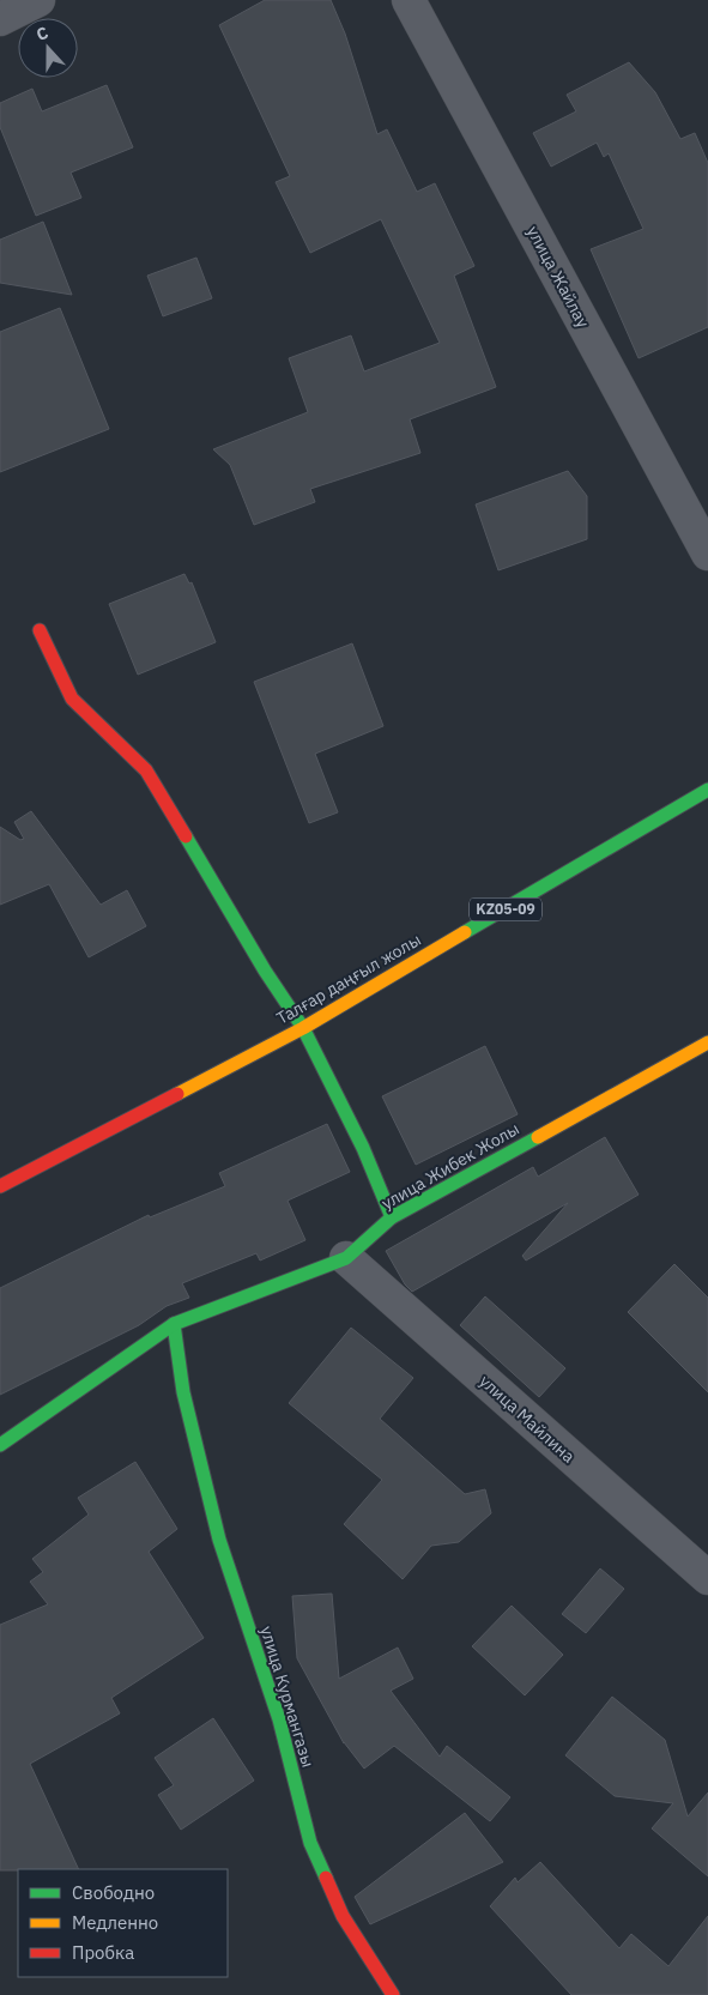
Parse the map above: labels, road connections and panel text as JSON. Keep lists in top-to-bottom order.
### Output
{
  "streets": {
    "street": [
      "улица Жайлау",
      "KZ05-09",
      "Талғар даңғыл жолы",
      "улица Жибек Жолы",
      "улица Майлина",
      "улица Курмангазы"
    ]
  },
  "crossings": [
    ["улица Жибек Жолы", "улица Майлина"],
    ["улица Жибек Жолы", "улица Курмангазы"]
  ],
  "legend": ["Свободно", "Медленно", "Пробка"],
  "north": "top"
}
